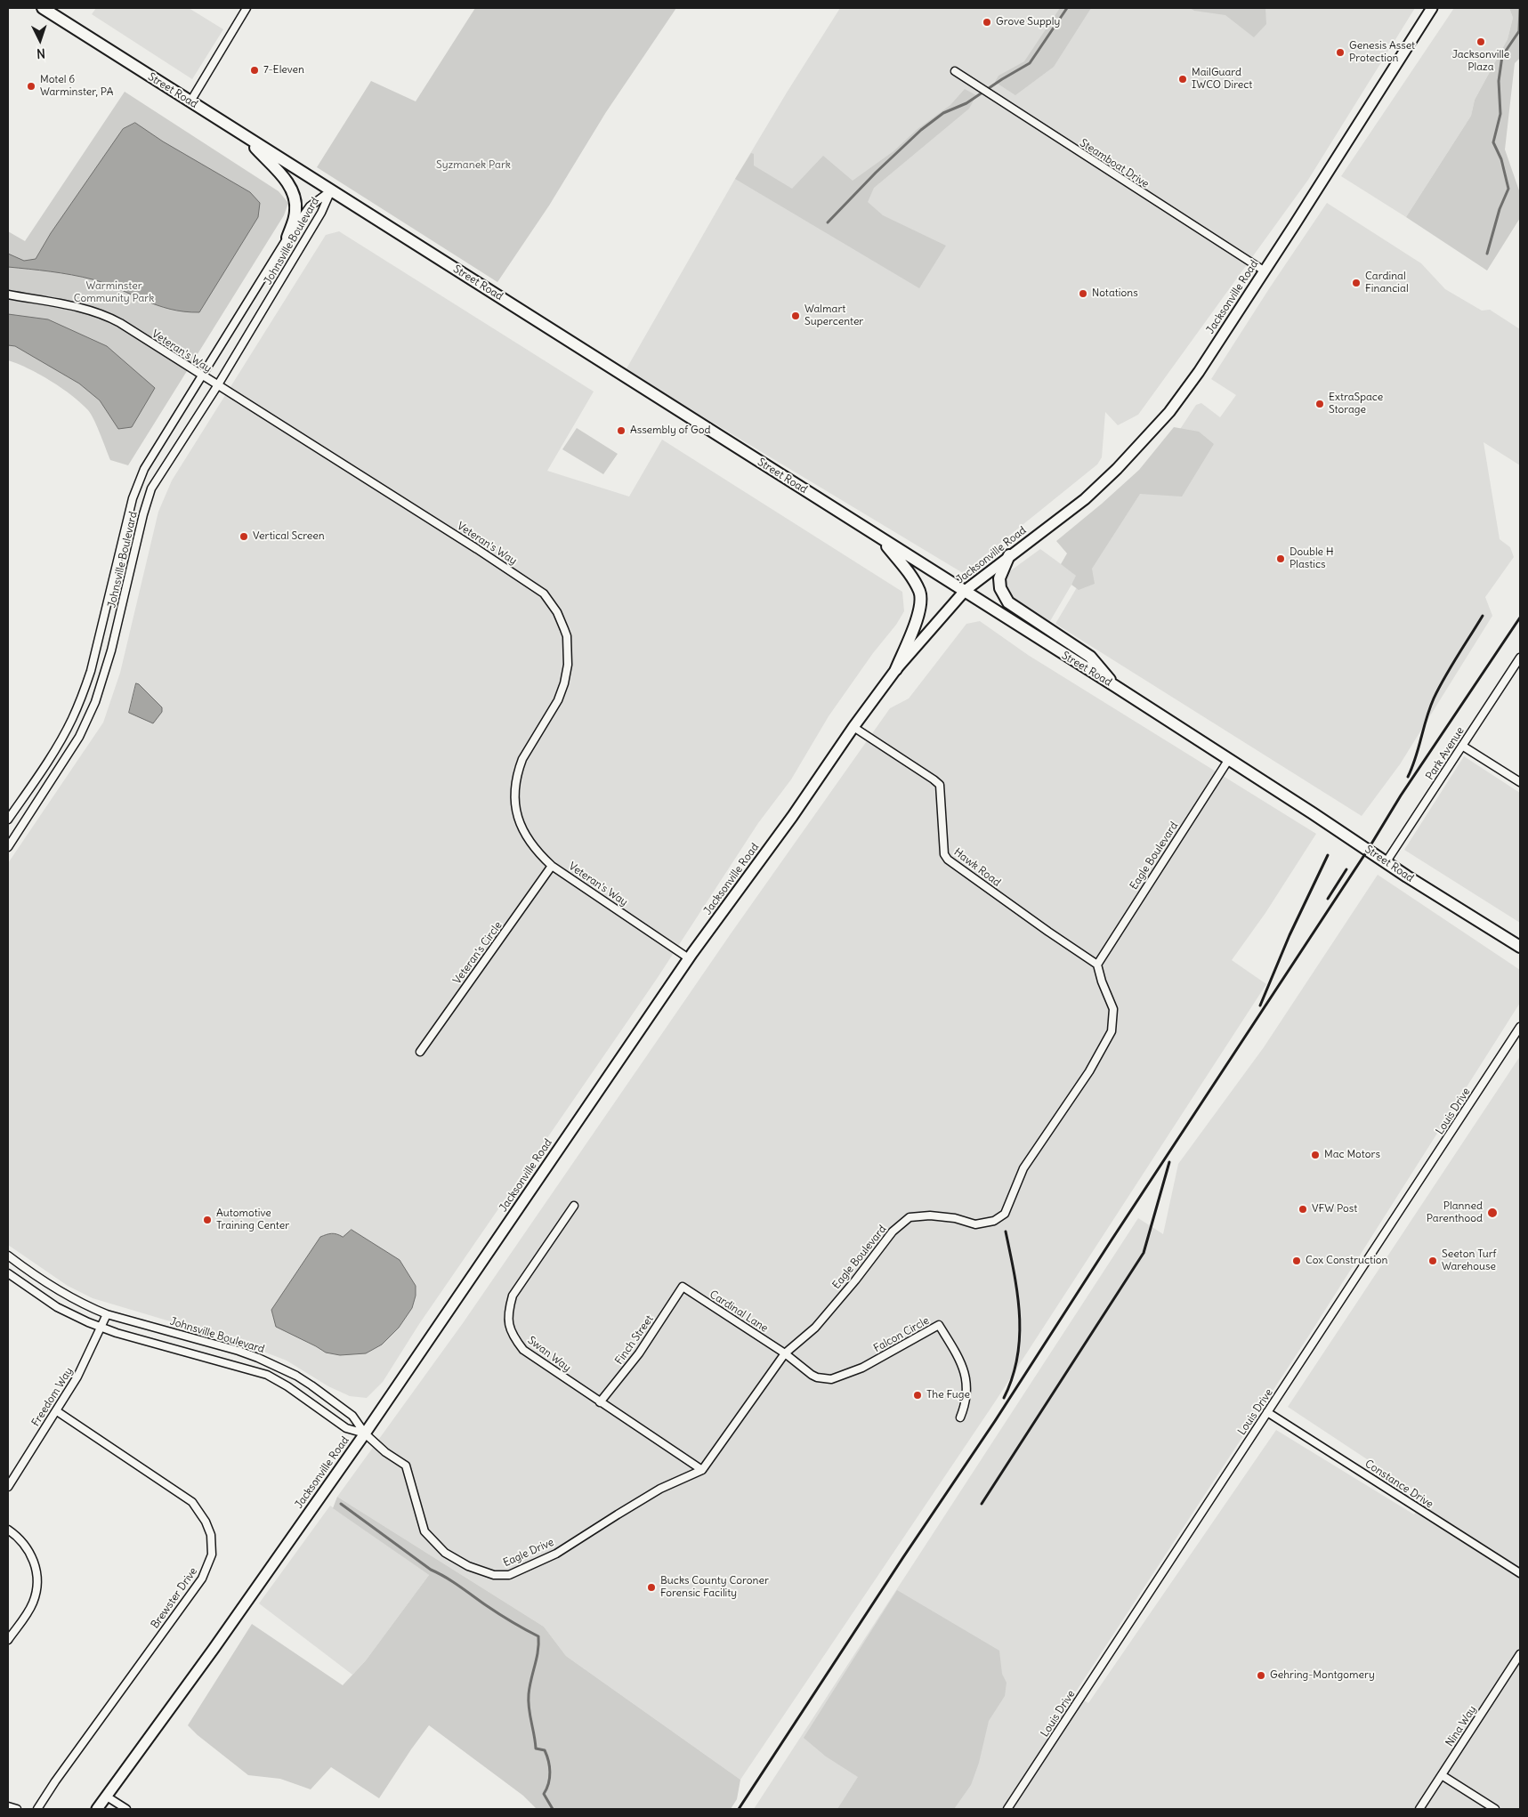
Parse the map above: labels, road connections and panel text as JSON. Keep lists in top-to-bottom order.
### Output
{
  "streets": {
    "main road": ["Street Road", "Jacksonville Road"],
    "street": [
      "Steamboat Drive",
      "Johnsville Boulevard",
      "Veteran's Way",
      "Park Avenue",
      "Eagle Boulevard",
      "Hawk Road",
      "Veteran's Circle",
      "Louis Drive",
      "Cardinal Lane",
      "Falcon Circle",
      "Finch Street",
      "Swan Way",
      "Freedom Way",
      "Constance Drive",
      "Eagle Drive",
      "Brewster Drive",
      "Nina Way"
    ]
  },
  "crossings": [
    ["Street Road", "Johnsville Boulevard"],
    ["Street Road", "Jacksonville Road"],
    ["Street Road", "Park Avenue"],
    ["Street Road", "Eagle Boulevard"],
    ["Steamboat Drive", "Jacksonville Road"],
    ["Johnsville Boulevard", "Jacksonville Road"],
    ["Johnsville Boulevard", "Veteran's Way"],
    ["Johnsville Boulevard", "Freedom Way"],
    ["Johnsville Boulevard", "Eagle Drive"],
    ["Jacksonville Road", "Veteran's Way"],
    ["Jacksonville Road", "Hawk Road"],
    ["Jacksonville Road", "Eagle Drive"],
    ["Veteran's Way", "Veteran's Circle"],
    ["Eagle Boulevard", "Hawk Road"],
    ["Eagle Boulevard", "Cardinal Lane"],
    ["Eagle Boulevard", "Falcon Circle"],
    ["Eagle Boulevard", "Swan Way"],
    ["Eagle Boulevard", "Eagle Drive"],
    ["Louis Drive", "Constance Drive"],
    ["Cardinal Lane", "Falcon Circle"],
    ["Cardinal Lane", "Finch Street"],
    ["Finch Street", "Swan Way"],
    ["Swan Way", "Eagle Drive"],
    ["Freedom Way", "Brewster Drive"]
  ],
  "parks": ["Syzmanek Park", "Warminster Community Park"],
  "places": [
    "Grove Supply",
    "Jacksonville Plaza",
    "Genesis Asset Protection",
    "7-Eleven",
    "MailGuard IWCO Direct",
    "Motel 6 Warminster, PA",
    "Cardinal Financial",
    "Notations",
    "Walmart Supercenter",
    "ExtraSpace Storage",
    "Assembly of God",
    "Vertical Screen",
    "Double H Plastics",
    "Mac Motors",
    "VFW Post",
    "Planned Parenthood",
    "Automotive Training Center",
    "Cox Construction",
    "Seeton Turf Warehouse",
    "The Fuge",
    "Bucks County Coroner Forensic Facility",
    "Gehring-Montgomery"
  ],
  "north": "bottom"
}
